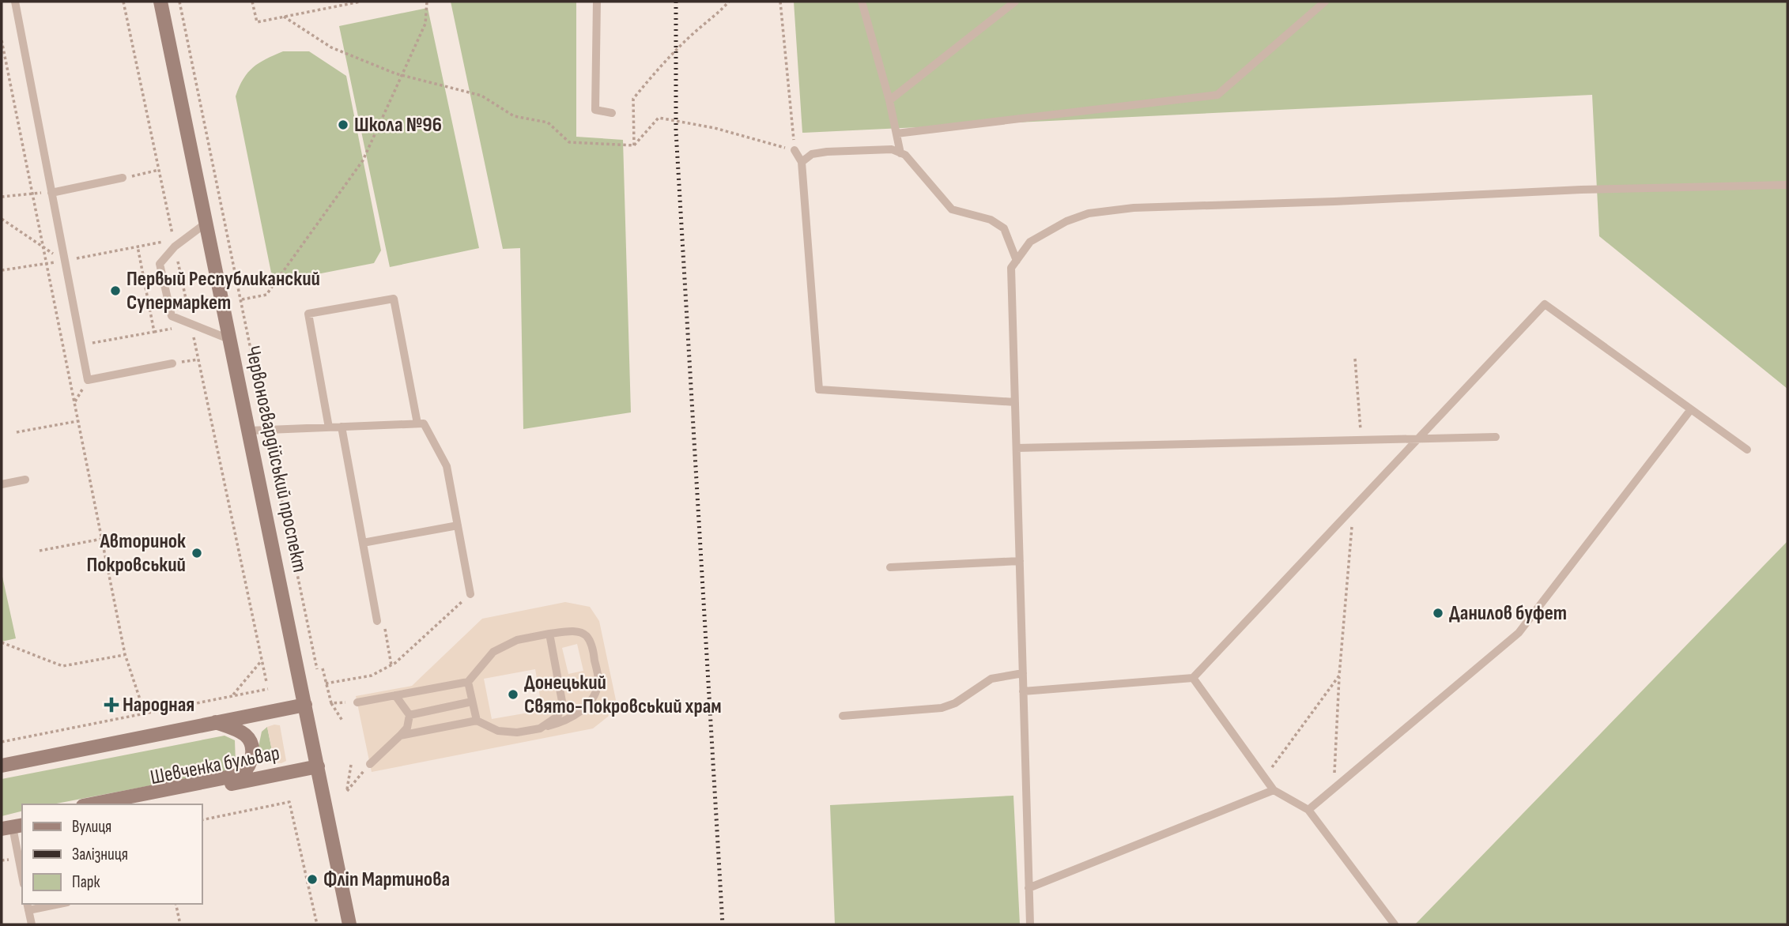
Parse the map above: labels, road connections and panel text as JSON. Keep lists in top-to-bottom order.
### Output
{
  "streets": {
    "main road": ["Червоногвардійський проспект", "Шевченка бульвар"]
  },
  "crossings": [
    ["Червоногвардійський проспект", "Шевченка бульвар"]
  ],
  "places": {
    "other": [
      "Школа №96",
      "Первый Республиканский Супермаркет",
      "Авторинок Покровський",
      "Данилов буфет",
      "Донецький Свято-Покровський храм",
      "Фліп Мартинова"
    ],
    "health": ["Народная"]
  },
  "legend": ["Вулиця", "Залізниця", "Парк"]
}
